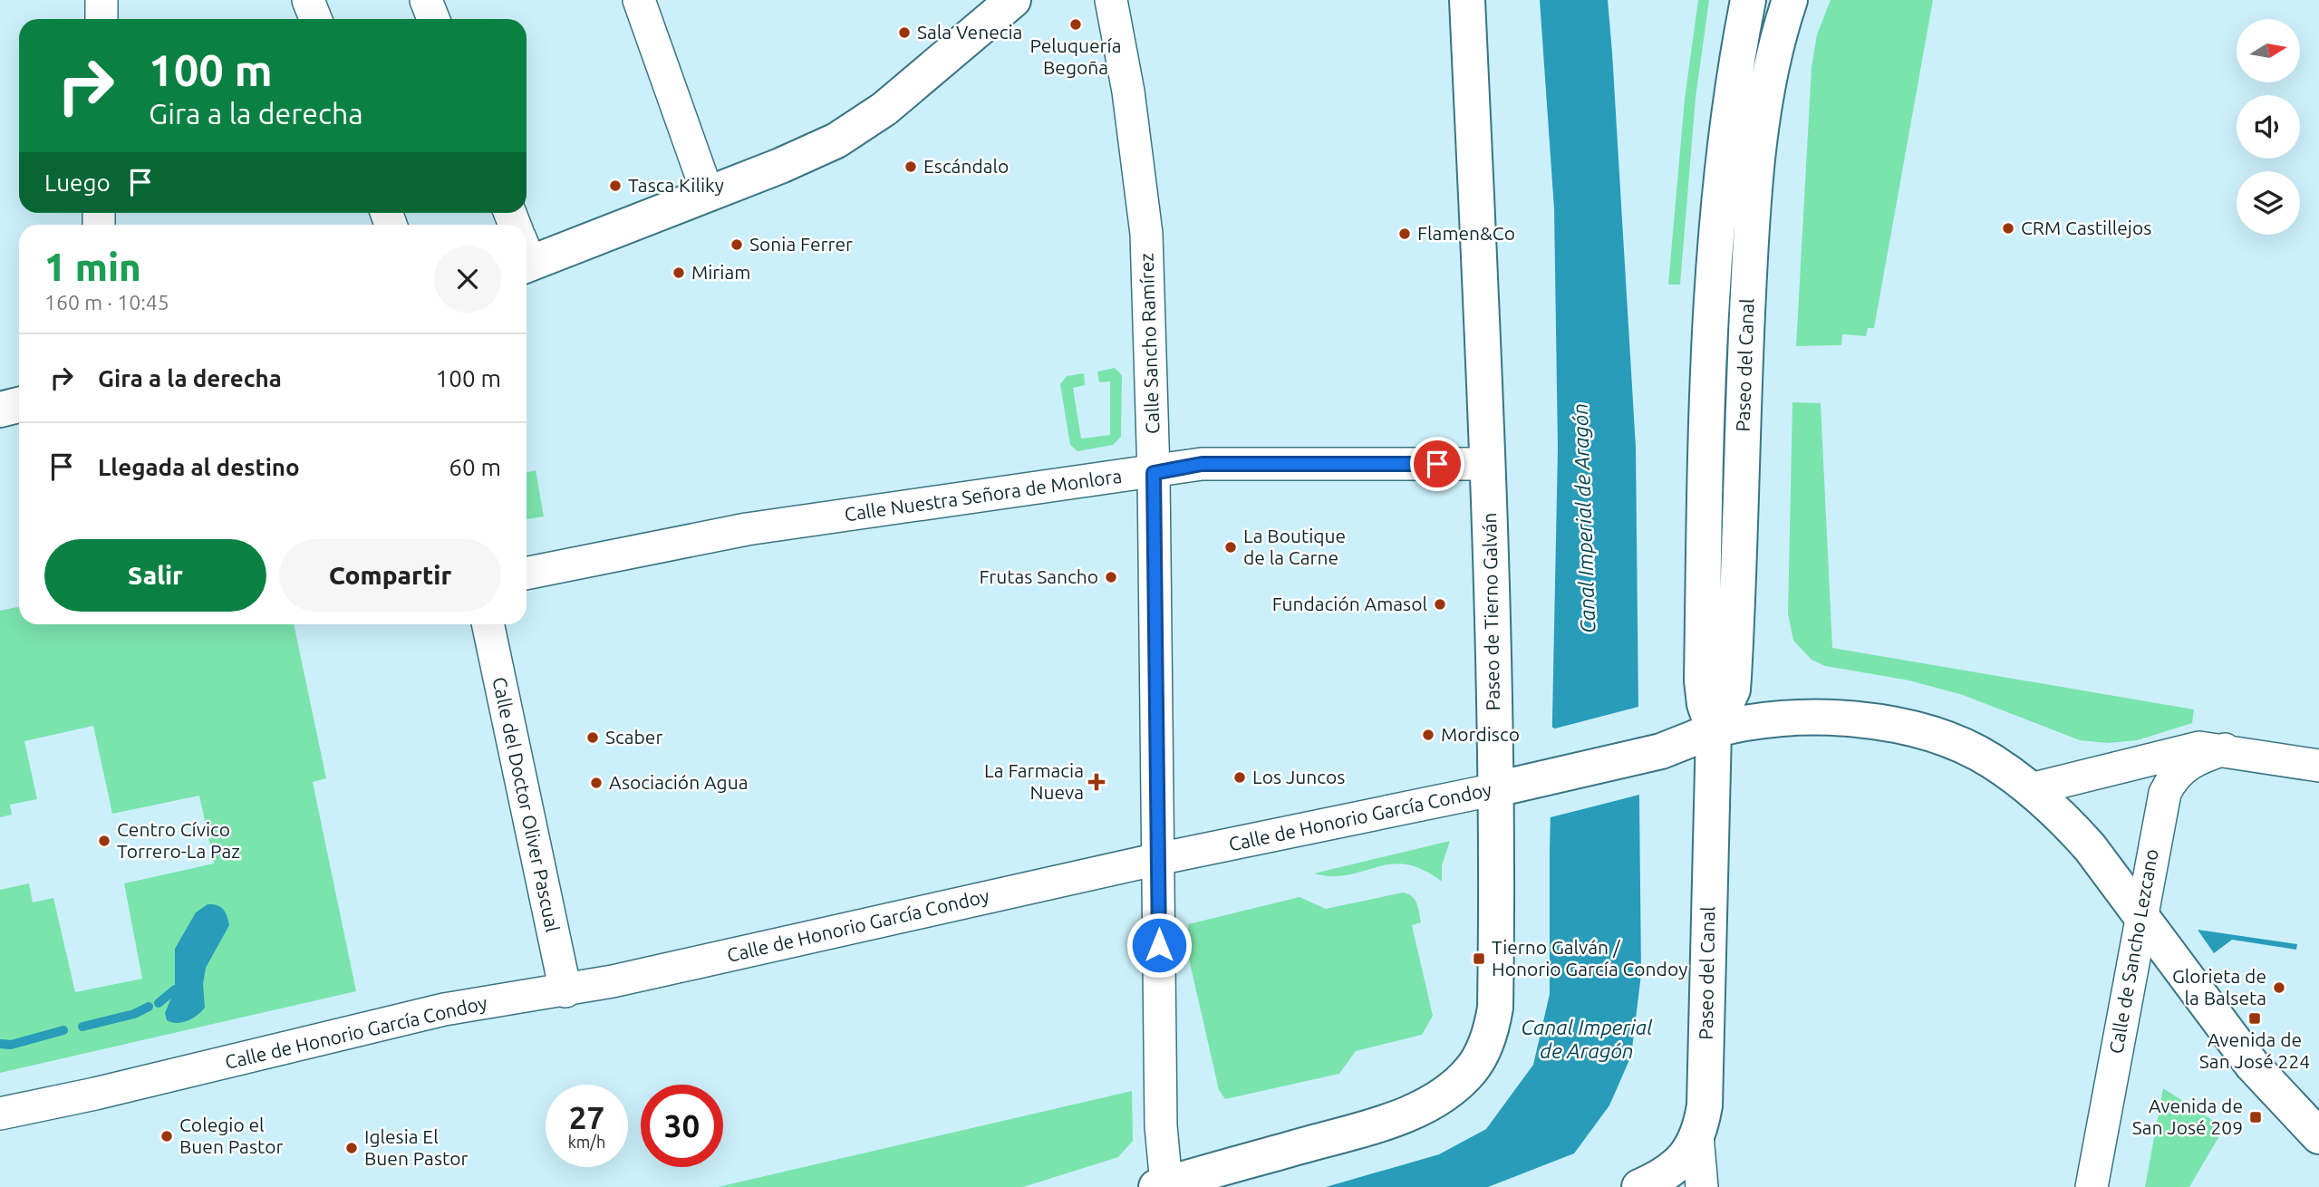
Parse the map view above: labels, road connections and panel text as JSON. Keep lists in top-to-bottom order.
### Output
{
  "streets": {
    "main road": ["Paseo del Canal", "Paseo de Tierno Galván", "Calle de Honorio García Condoy"],
    "street": [
      "Calle Sancho Ramírez",
      "Calle Nuestra Señora de Monlora",
      "Calle del Doctor Oliver Pascual",
      "Calle de Sancho Lezcano"
    ]
  },
  "crossings": [
    ["Calle Sancho Ramírez", "Calle Nuestra Señora de Monlora"],
    ["Calle Sancho Ramírez", "Paseo de Tierno Galván"],
    ["Calle Sancho Ramírez", "Calle de Honorio García Condoy"],
    ["Paseo del Canal", "Calle de Honorio García Condoy"],
    ["Calle Nuestra Señora de Monlora", "Paseo de Tierno Galván"],
    ["Paseo de Tierno Galván", "Calle de Honorio García Condoy"],
    ["Calle del Doctor Oliver Pascual", "Calle de Honorio García Condoy"],
    ["Calle de Honorio García Condoy", "Calle de Sancho Lezcano"]
  ],
  "water": ["Canal Imperial de Aragón"],
  "places": {
    "other": [
      "Peluquería Begoña",
      "Sala Venecia",
      "Escándalo",
      "Tasca Kiliky",
      "CRM Castillejos",
      "Flamen&Co",
      "Sonia Ferrer",
      "Miriam",
      "La Boutique de la Carne",
      "Frutas Sancho",
      "Fundación Amasol",
      "Mordisco",
      "Scaber",
      "Los Juncos",
      "Asociación Agua",
      "Centro Cívico Torrero-La Paz",
      "Glorieta de la Balseta",
      "Colegio el Buen Pastor",
      "Iglesia El Buen Pastor"
    ],
    "health": ["La Farmacia Nueva"],
    "transit": ["Tierno Galván / Honorio García Condoy", "Avenida de San José 224", "Avenida de San José 209"]
  },
  "north": "right",
  "page": {
    "turn": ["100 m", "Gira a la derecha"],
    "then": "Luego",
    "heading": ["1 min", "160 m · 10:45"],
    "list": [
      {
        "name": "Gira a la derecha",
        "value": "100 m"
      },
      {
        "name": "Llegada al destino",
        "value": "60 m"
      }
    ],
    "buttons": ["Salir", "Compartir"],
    "speed": "27 km/h",
    "limit": "30"
  }
}
